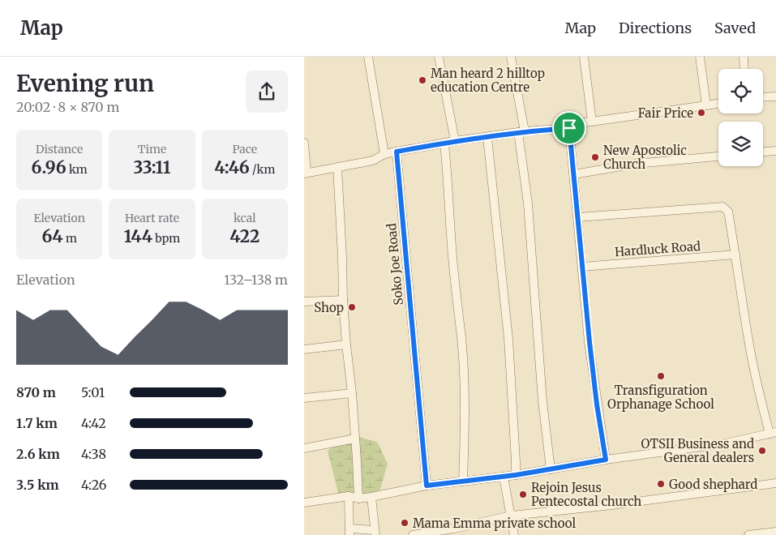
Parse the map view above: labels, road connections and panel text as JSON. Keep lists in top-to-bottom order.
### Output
{
  "streets": {
    "street": ["Hardluck Road", "Soko Joe Road"]
  },
  "places": [
    "Man heard 2 hilltop education Centre",
    "Fair Price",
    "New Apostolic Church",
    "Shop",
    "Transfiguration Orphanage School",
    "OTSII Business and General dealers",
    "Good shephard",
    "Rejoin Jesus Pentecostal church",
    "Mama Emma private school"
  ],
  "page": {
    "header": "Map",
    "nav": ["Map", "Directions", "Saved"],
    "heading": ["Evening run", "20:02 · 8 × 870 m"],
    "stats": [
      ["Distance", "6.96 km"],
      ["Time", "33:11"],
      ["Pace", "4:46 /km"],
      ["Elevation", "64 m"],
      ["Heart rate", "144 bpm"],
      ["kcal", "422"]
    ],
    "chart": ["Elevation", "132–138 m"],
    "list": [
      {
        "name": "870 m",
        "note": "5:01"
      },
      {
        "name": "1.7 km",
        "note": "4:42"
      },
      {
        "name": "2.6 km",
        "note": "4:38"
      },
      {
        "name": "3.5 km",
        "note": "4:26"
      }
    ]
  }
}
